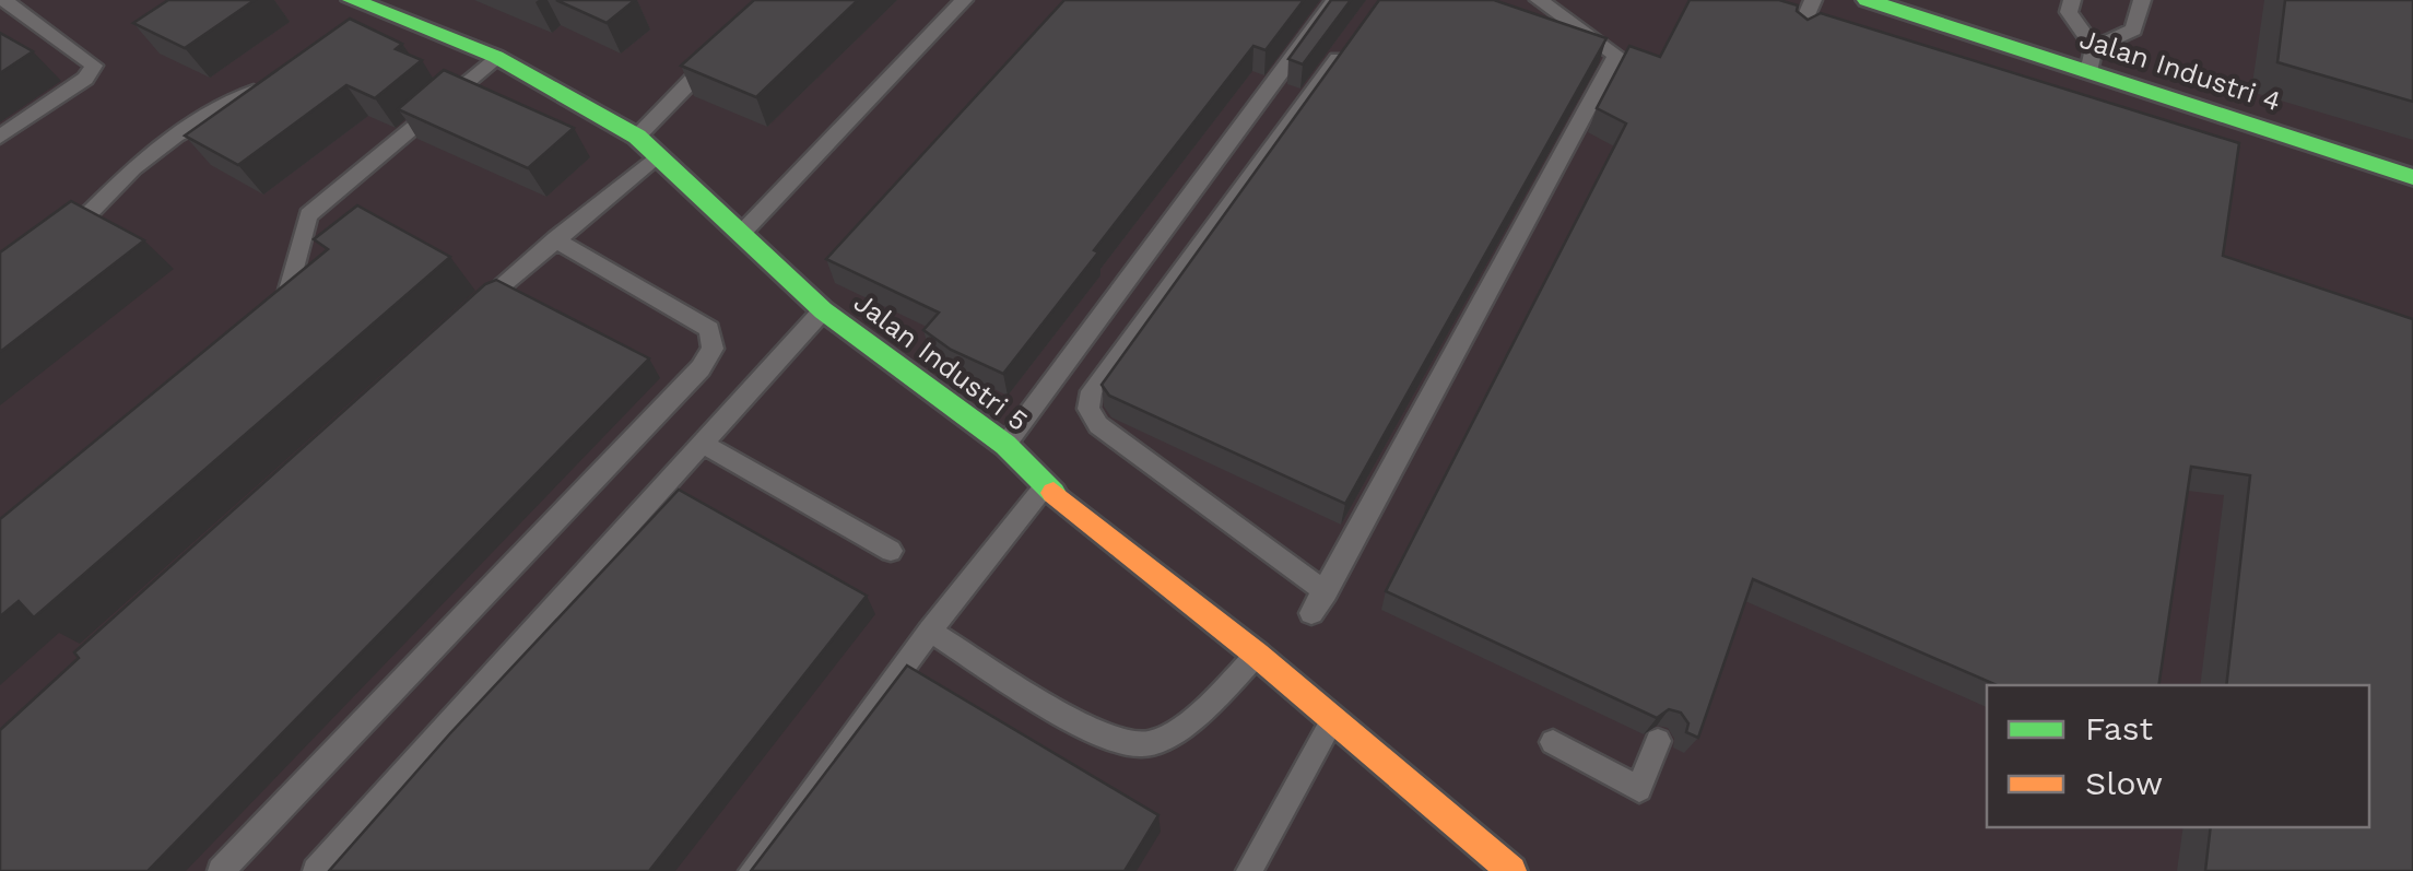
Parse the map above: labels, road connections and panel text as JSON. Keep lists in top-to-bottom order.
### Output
{
  "streets": {
    "street": ["Jalan Industri 4", "Jalan Industri 5"]
  },
  "legend": ["Fast", "Slow"]
}
